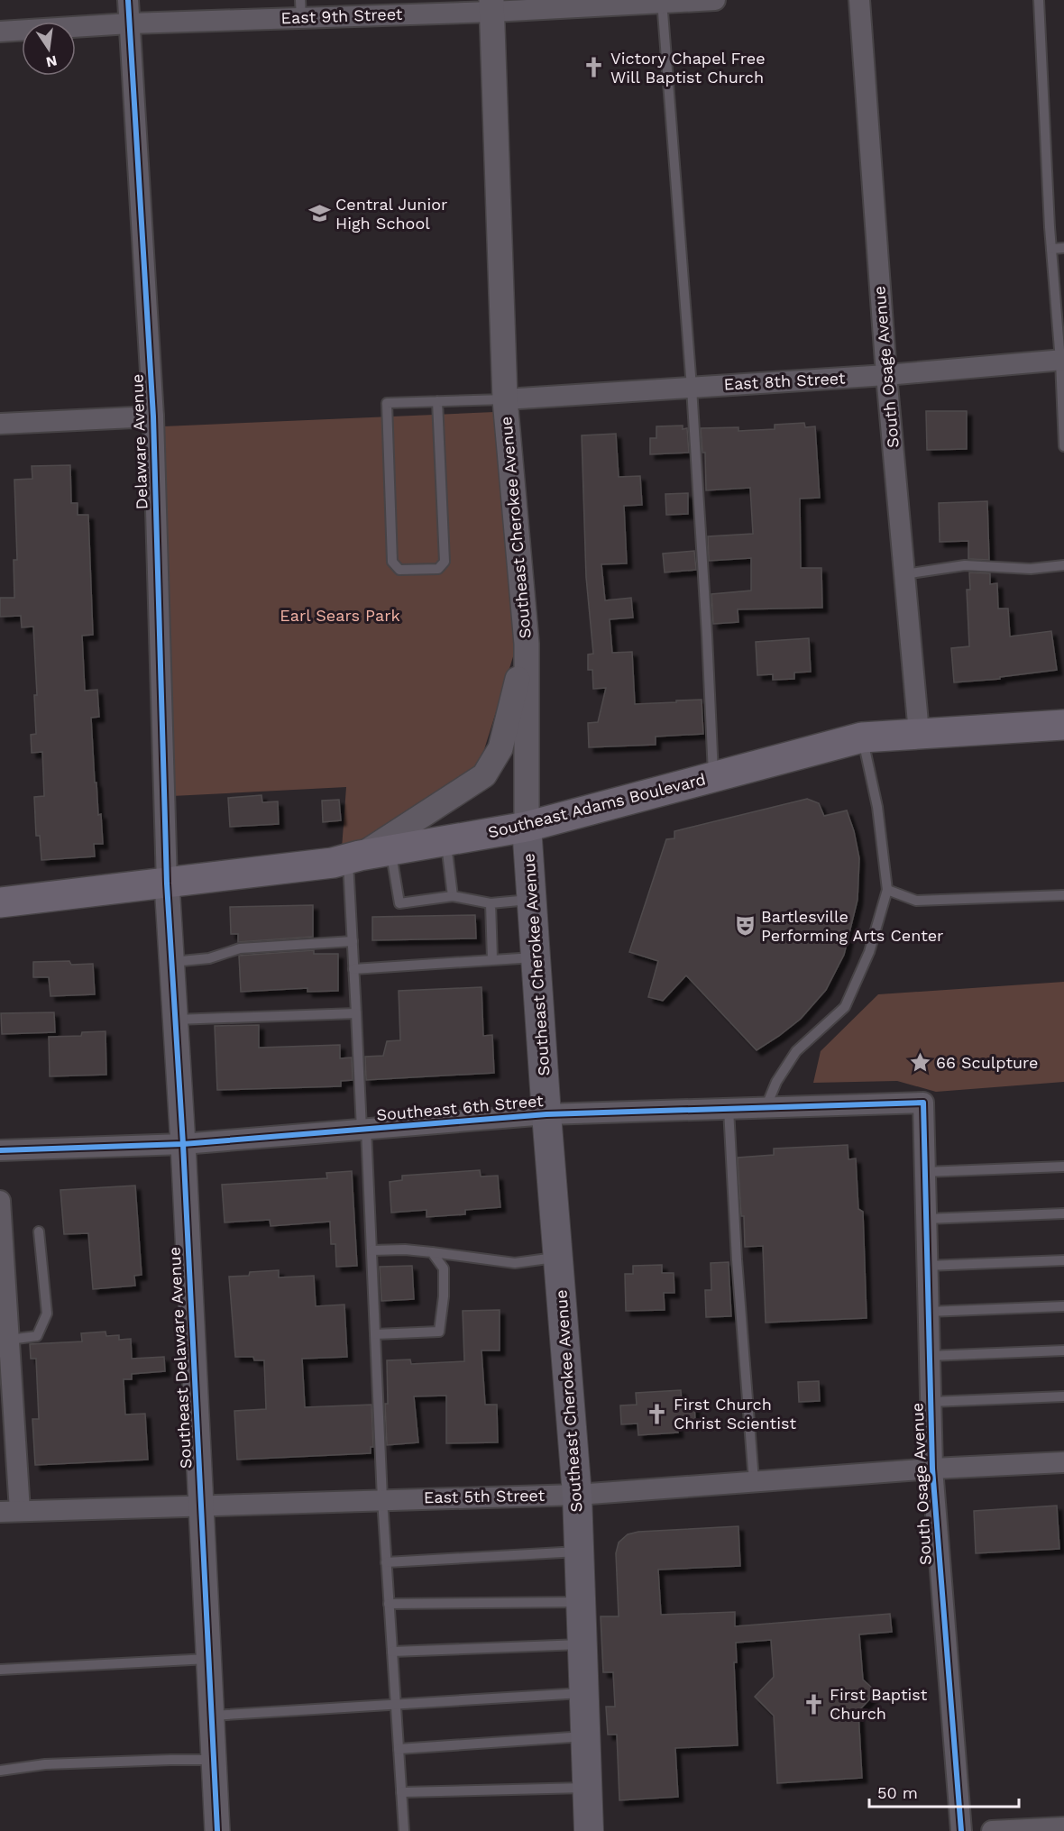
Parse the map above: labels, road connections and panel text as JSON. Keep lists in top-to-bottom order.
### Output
{
  "streets": {
    "main road": ["Southeast Cherokee Avenue", "Southeast Adams Boulevard"],
    "street": [
      "East 9th Street",
      "South Osage Avenue",
      "East 8th Street",
      "Delaware Avenue",
      "Southeast 6th Street",
      "Southeast Delaware Avenue",
      "East 5th Street"
    ]
  },
  "crossings": [
    ["East 9th Street", "Delaware Avenue"],
    ["East 9th Street", "Southeast Cherokee Avenue"],
    ["South Osage Avenue", "East 8th Street"],
    ["South Osage Avenue", "Southeast Adams Boulevard"],
    ["South Osage Avenue", "Southeast 6th Street"],
    ["South Osage Avenue", "East 5th Street"],
    ["East 8th Street", "Southeast Cherokee Avenue"],
    ["Delaware Avenue", "Southeast Adams Boulevard"],
    ["Delaware Avenue", "Southeast Delaware Avenue"],
    ["Southeast Cherokee Avenue", "Southeast Adams Boulevard"],
    ["Southeast Cherokee Avenue", "Southeast 6th Street"],
    ["Southeast Cherokee Avenue", "East 5th Street"],
    ["Southeast Adams Boulevard", "Southeast Delaware Avenue"],
    ["Southeast 6th Street", "Southeast Delaware Avenue"],
    ["Southeast Delaware Avenue", "East 5th Street"]
  ],
  "parks": ["Earl Sears Park"],
  "places": {
    "church": ["Victory Chapel Free Will Baptist Church", "First Church Christ Scientist", "First Baptist Church"],
    "school or university": ["Central Junior High School"],
    "theatre": ["Bartlesville Performing Arts Center"],
    "place": ["66 Sculpture"]
  },
  "scale_bar": "50 m",
  "north": "bottom"
}
